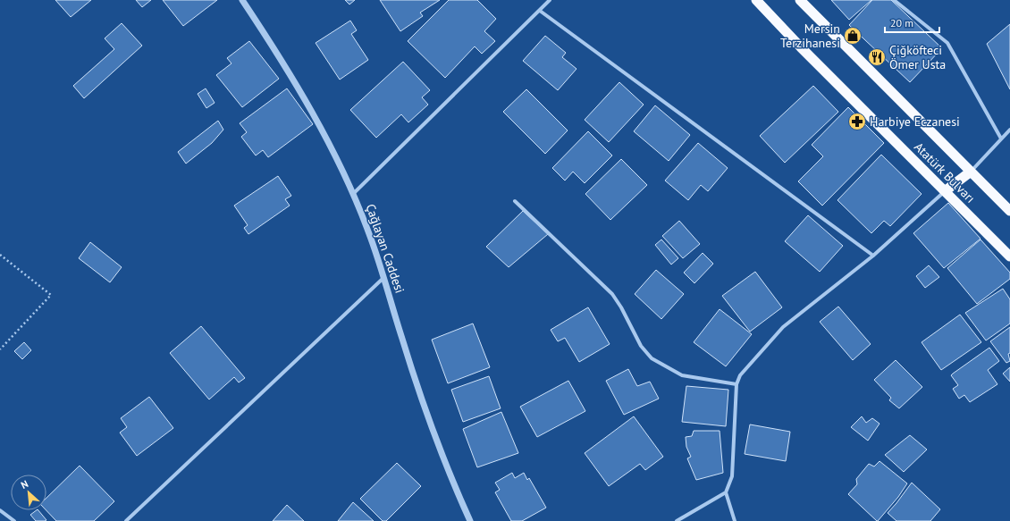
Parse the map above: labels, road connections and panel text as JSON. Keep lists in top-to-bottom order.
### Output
{
  "streets": {
    "highway": ["Atatürk Bulvarı"],
    "street": ["Çağlayan Caddesi"]
  },
  "places": {
    "shop": ["Mersin Terzihanesi"],
    "restaurant": ["Çiğköfteci Ömer Usta"],
    "pharmacy": ["Harbiye Eczanesi"]
  },
  "scale_bar": "20 m",
  "north": "top left"
}
